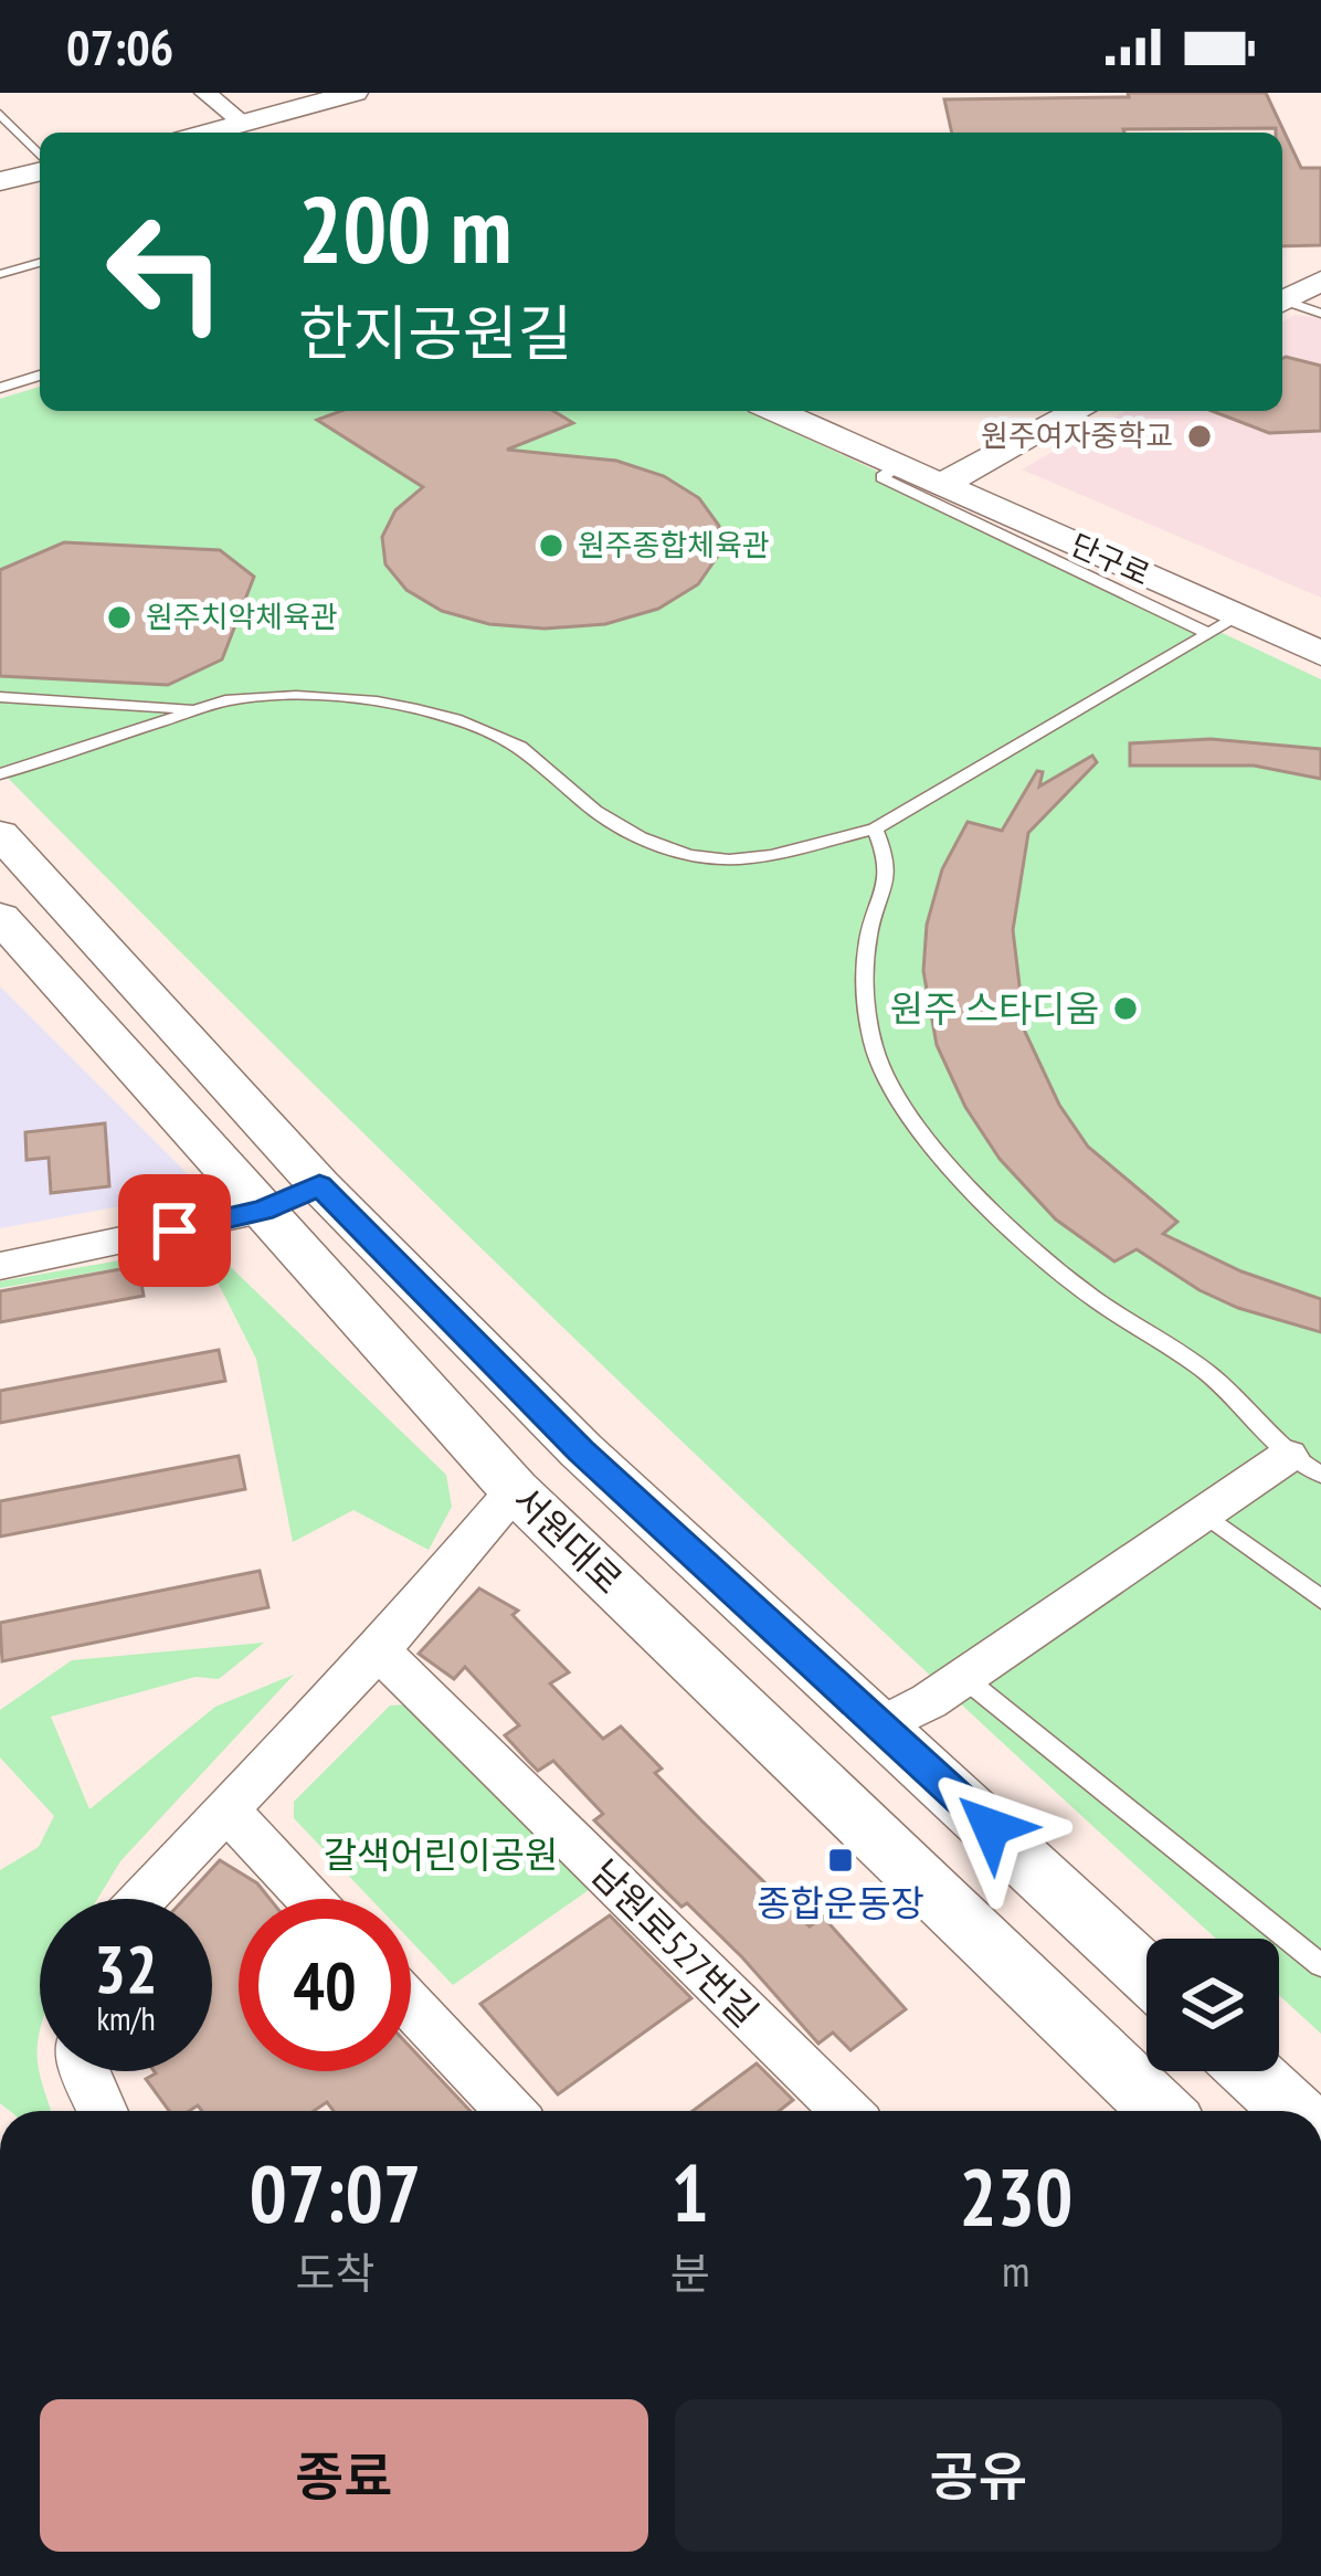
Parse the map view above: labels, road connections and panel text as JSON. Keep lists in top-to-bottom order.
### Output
{
  "streets": {
    "street": ["단구로", "서원대로", "남원로527번길"]
  },
  "parks": ["갈색어린이공원"],
  "places": {
    "other": [
      "원주여자중학교",
      "원주종합체육관",
      "원주치악체육관",
      "원주 스타디움"
    ],
    "transit": ["종합운동장"]
  },
  "page": {
    "status": "07:06",
    "turn": ["200 m", "한지공원길"],
    "speed": "32 km/h",
    "limit": "40",
    "eta": [
      "07:07",
      "도착",
      "1",
      "분",
      "230",
      "m"
    ],
    "buttons": ["종료", "공유"]
  }
}
